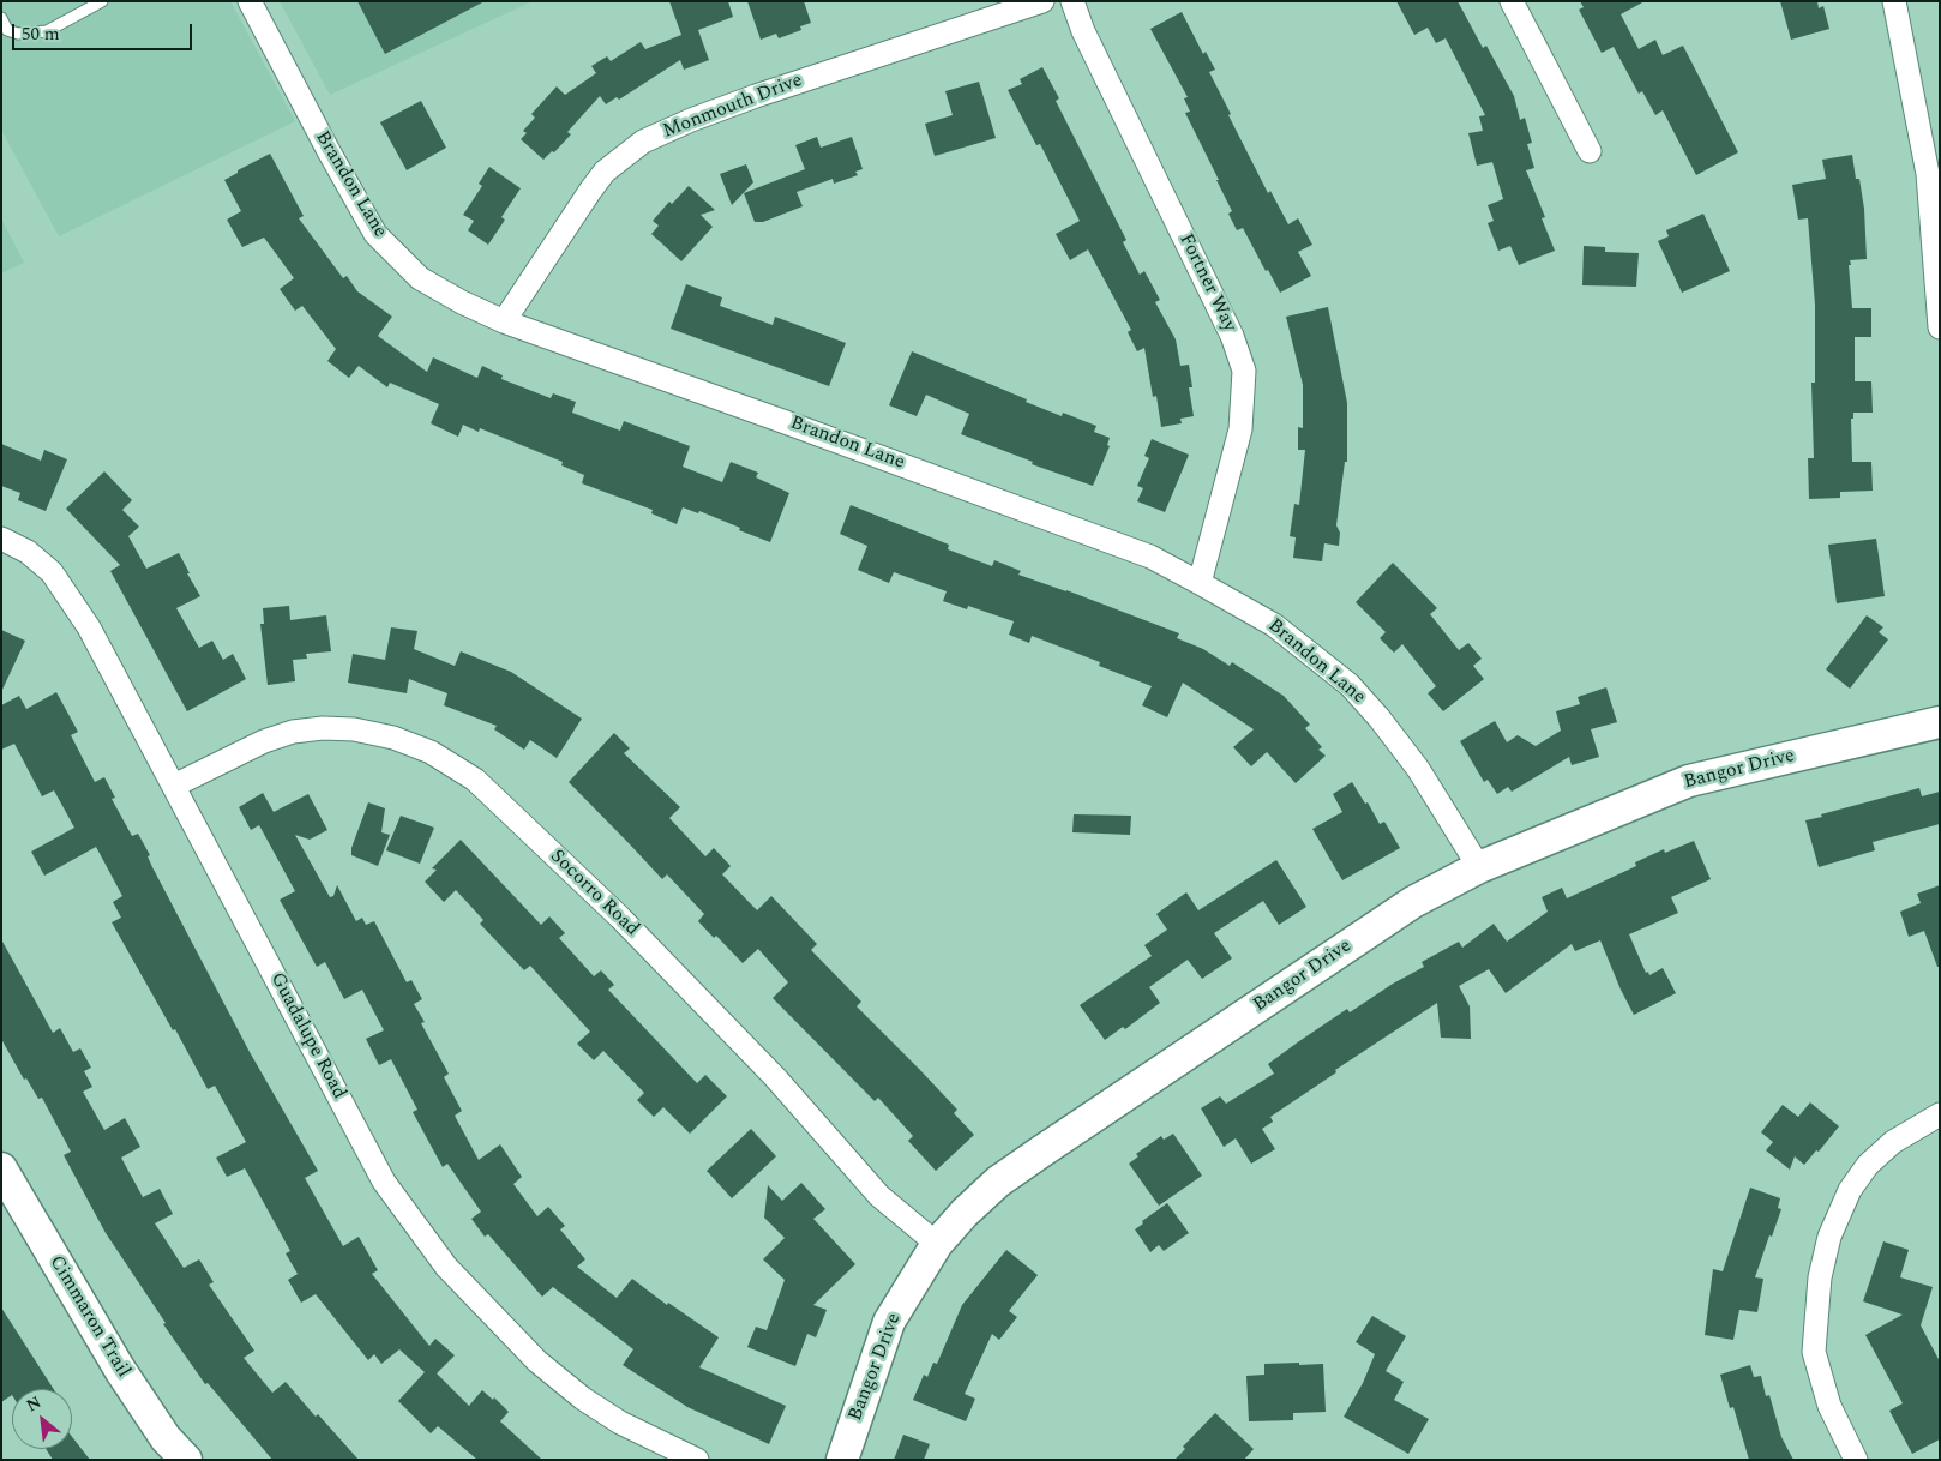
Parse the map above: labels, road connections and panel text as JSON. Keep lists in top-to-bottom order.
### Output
{
  "streets": {
    "street": [
      "Monmouth Drive",
      "Brandon Lane",
      "Fortner Way",
      "Bangor Drive",
      "Socorro Road",
      "Guadalupe Road",
      "Cimmaron Trail"
    ]
  },
  "crossings": [
    ["Monmouth Drive", "Brandon Lane"],
    ["Brandon Lane", "Fortner Way"],
    ["Brandon Lane", "Bangor Drive"],
    ["Bangor Drive", "Socorro Road"],
    ["Socorro Road", "Guadalupe Road"]
  ],
  "scale_bar": "50 m",
  "north": "top left"
}
